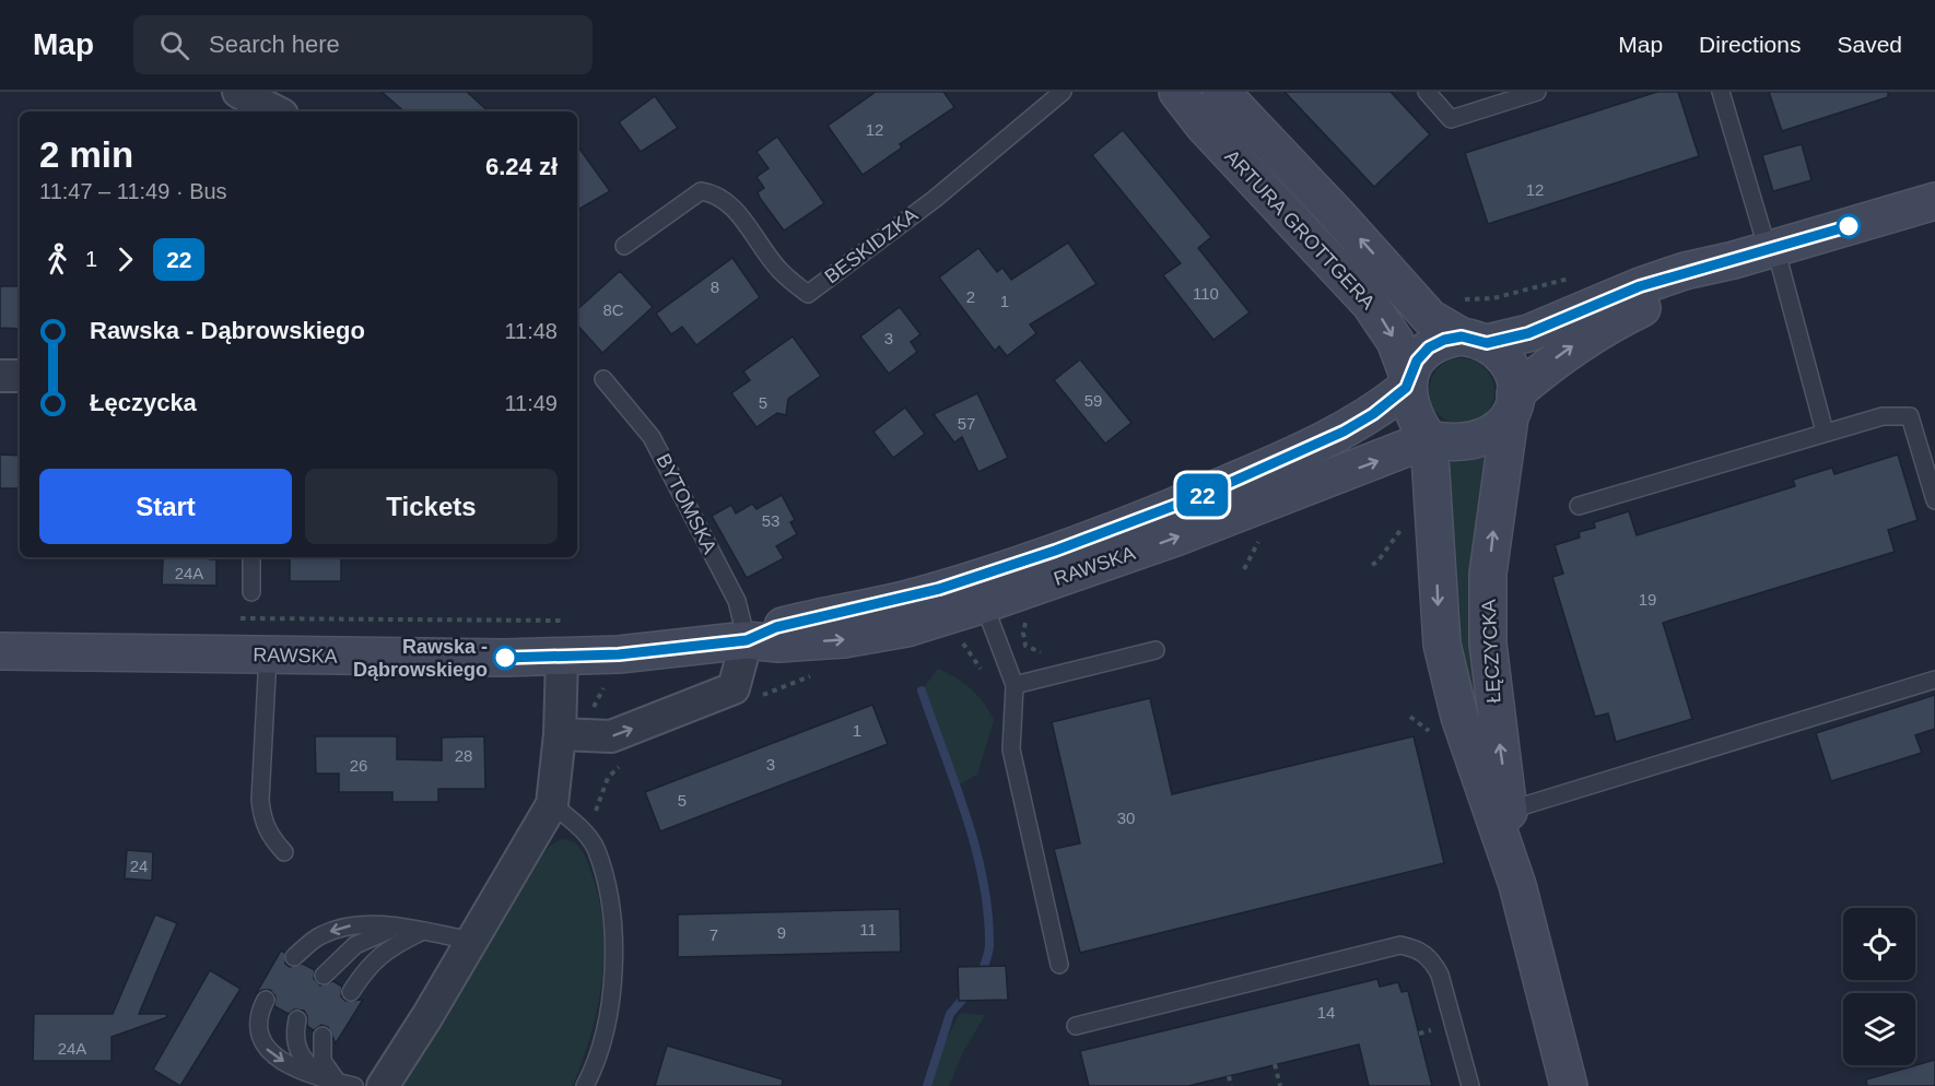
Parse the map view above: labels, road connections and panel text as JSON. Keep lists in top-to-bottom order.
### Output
{
  "streets": {
    "street": ["ARTURA GROTTGERA", "RAWSKA", "ŁĘCZYCKA"],
    "lane": ["BESKIDZKA", "BYTOMSKA"]
  },
  "crossings": [
    ["ARTURA GROTTGERA", "RAWSKA"],
    ["ARTURA GROTTGERA", "ŁĘCZYCKA"],
    ["BYTOMSKA", "RAWSKA"],
    ["RAWSKA", "ŁĘCZYCKA"]
  ],
  "places": ["Rawska - Dąbrowskiego"],
  "lines": ["bus line 22"],
  "house_numbers": [
    "12",
    "12",
    "8",
    "110",
    "2",
    "1",
    "8C",
    "3",
    "59",
    "5",
    "57",
    "53",
    "24A",
    "19",
    "1",
    "28",
    "3",
    "26",
    "5",
    "30",
    "24",
    "11",
    "9",
    "7",
    "14",
    "24A"
  ],
  "page": {
    "header": "Map",
    "search": "Search here",
    "nav": ["Map", "Directions", "Saved"],
    "on_map": "22",
    "heading": ["2 min", "11:47 – 11:49 · Bus", "6.24 zł"],
    "legs": ["1", "22"],
    "list": [
      {
        "name": "Rawska - Dąbrowskiego",
        "value": "11:48"
      },
      {
        "name": "Łęczycka",
        "value": "11:49"
      }
    ],
    "buttons": ["Start", "Tickets"]
  }
}
